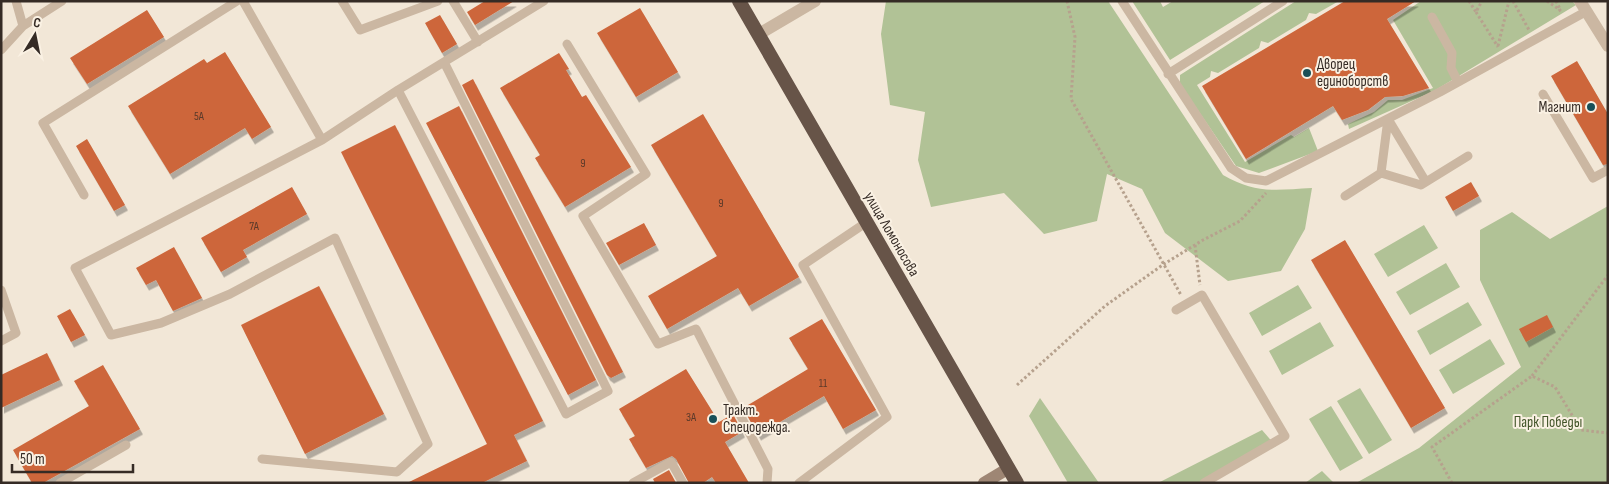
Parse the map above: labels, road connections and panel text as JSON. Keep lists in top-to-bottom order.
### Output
{
  "streets": {
    "highway": ["улица Ломоносова"]
  },
  "parks": ["Парк Победы"],
  "places": ["Дворец единоборств", "Магнит", "Тракт. Спецодежда."],
  "house_numbers": [
    "5А",
    "9",
    "9",
    "7А",
    "11",
    "3А"
  ],
  "scale_bar": "50 m",
  "north": "top"
}
